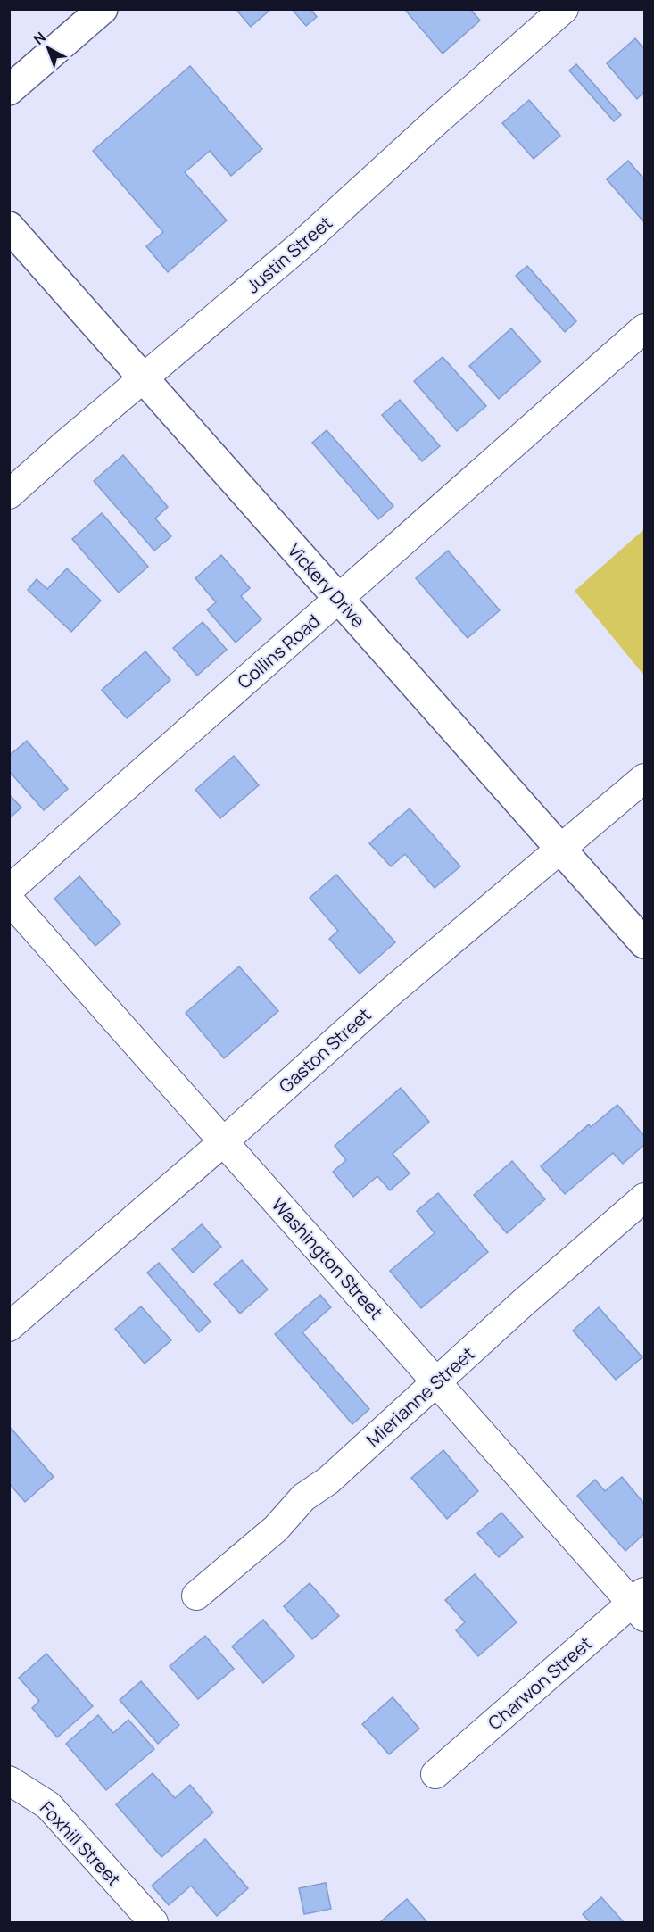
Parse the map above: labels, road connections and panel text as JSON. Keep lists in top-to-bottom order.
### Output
{
  "streets": {
    "street": [
      "Justin Street",
      "Vickery Drive",
      "Collins Road",
      "Gaston Street",
      "Washington Street",
      "Mierianne Street",
      "Charwon Street",
      "Foxhill Street"
    ]
  },
  "crossings": [
    ["Justin Street", "Vickery Drive"],
    ["Vickery Drive", "Collins Road"],
    ["Vickery Drive", "Gaston Street"],
    ["Gaston Street", "Washington Street"],
    ["Washington Street", "Mierianne Street"],
    ["Washington Street", "Charwon Street"]
  ],
  "north": "top left"
}
